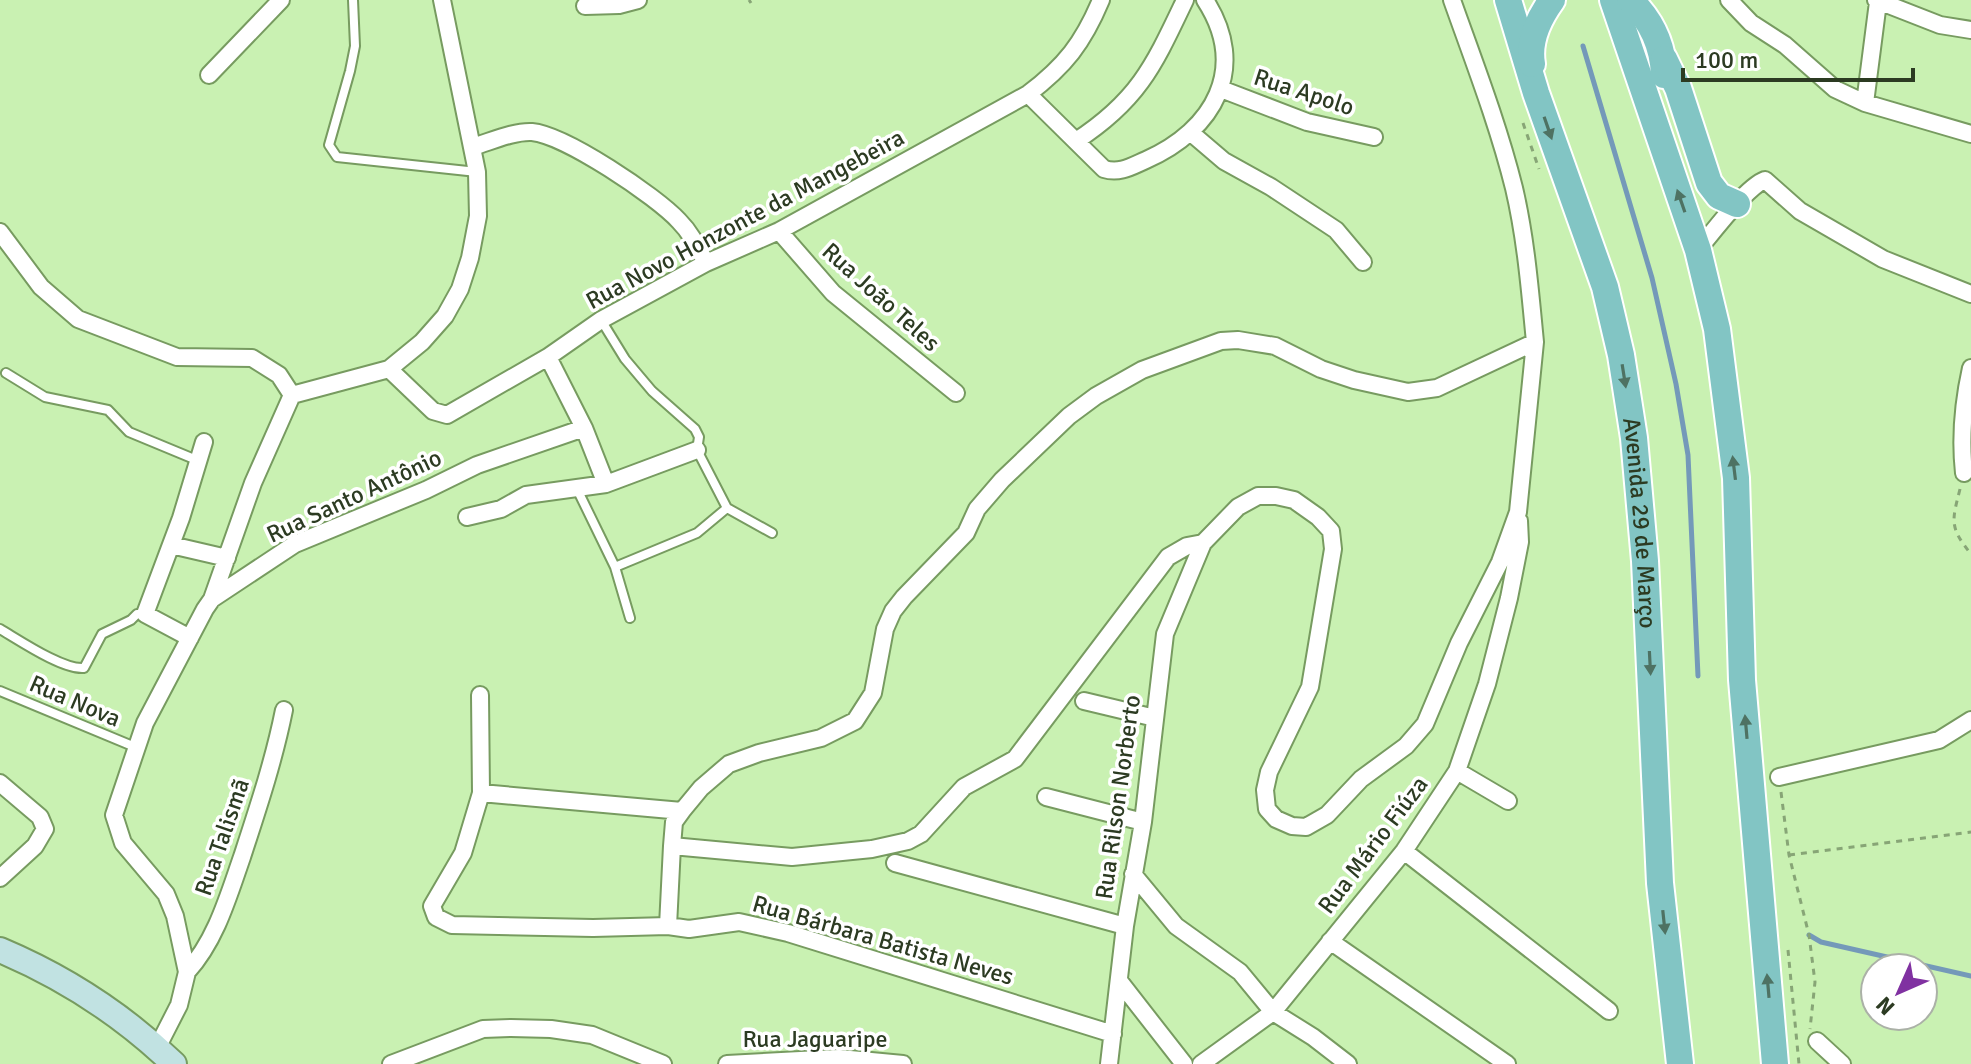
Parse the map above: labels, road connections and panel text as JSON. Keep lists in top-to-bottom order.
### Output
{
  "streets": {
    "main road": ["Avenida 29 de Março"],
    "street": [
      "Rua Apolo",
      "Rua Novo Honzonte da Mangebeira",
      "Rua João Teles",
      "Rua Santo Antônio",
      "Rua Rilson Norberto",
      "Rua Talismã",
      "Rua Mário Fiúza",
      "Rua Bárbara Batista Neves",
      "Rua Jaguaripe"
    ],
    "lane": ["Rua Nova"]
  },
  "crossings": [
    ["Rua Novo Honzonte da Mangebeira", "Rua João Teles"],
    ["Rua Santo Antônio", "Rua Nova"],
    ["Rua Santo Antônio", "Rua Talismã"],
    ["Rua Rilson Norberto", "Rua Bárbara Batista Neves"]
  ],
  "scale_bar": "100 m",
  "north": "bottom left"
}
